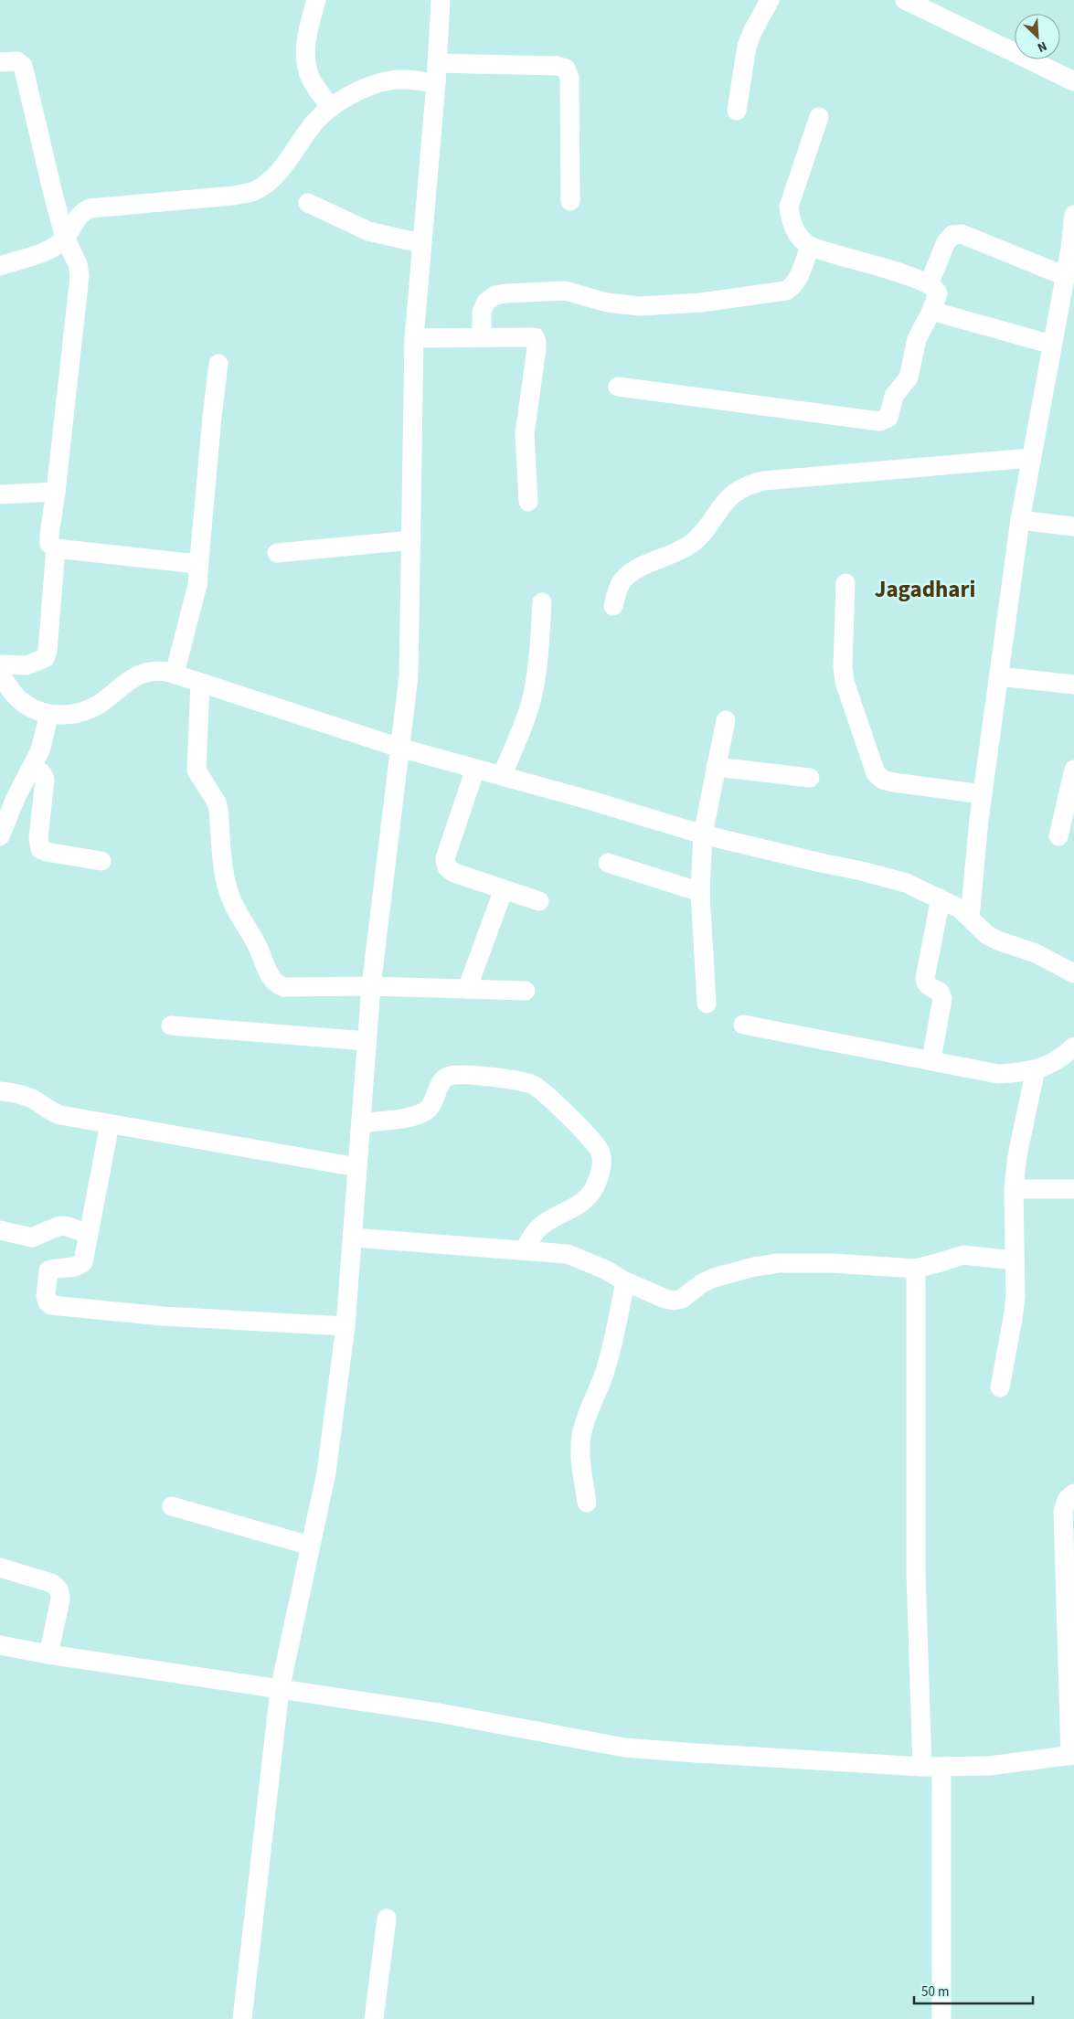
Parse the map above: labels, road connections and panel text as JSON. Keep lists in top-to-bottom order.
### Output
{
  "districts": ["Jagadhari"],
  "scale_bar": "50 m",
  "north": "bottom right"
}
